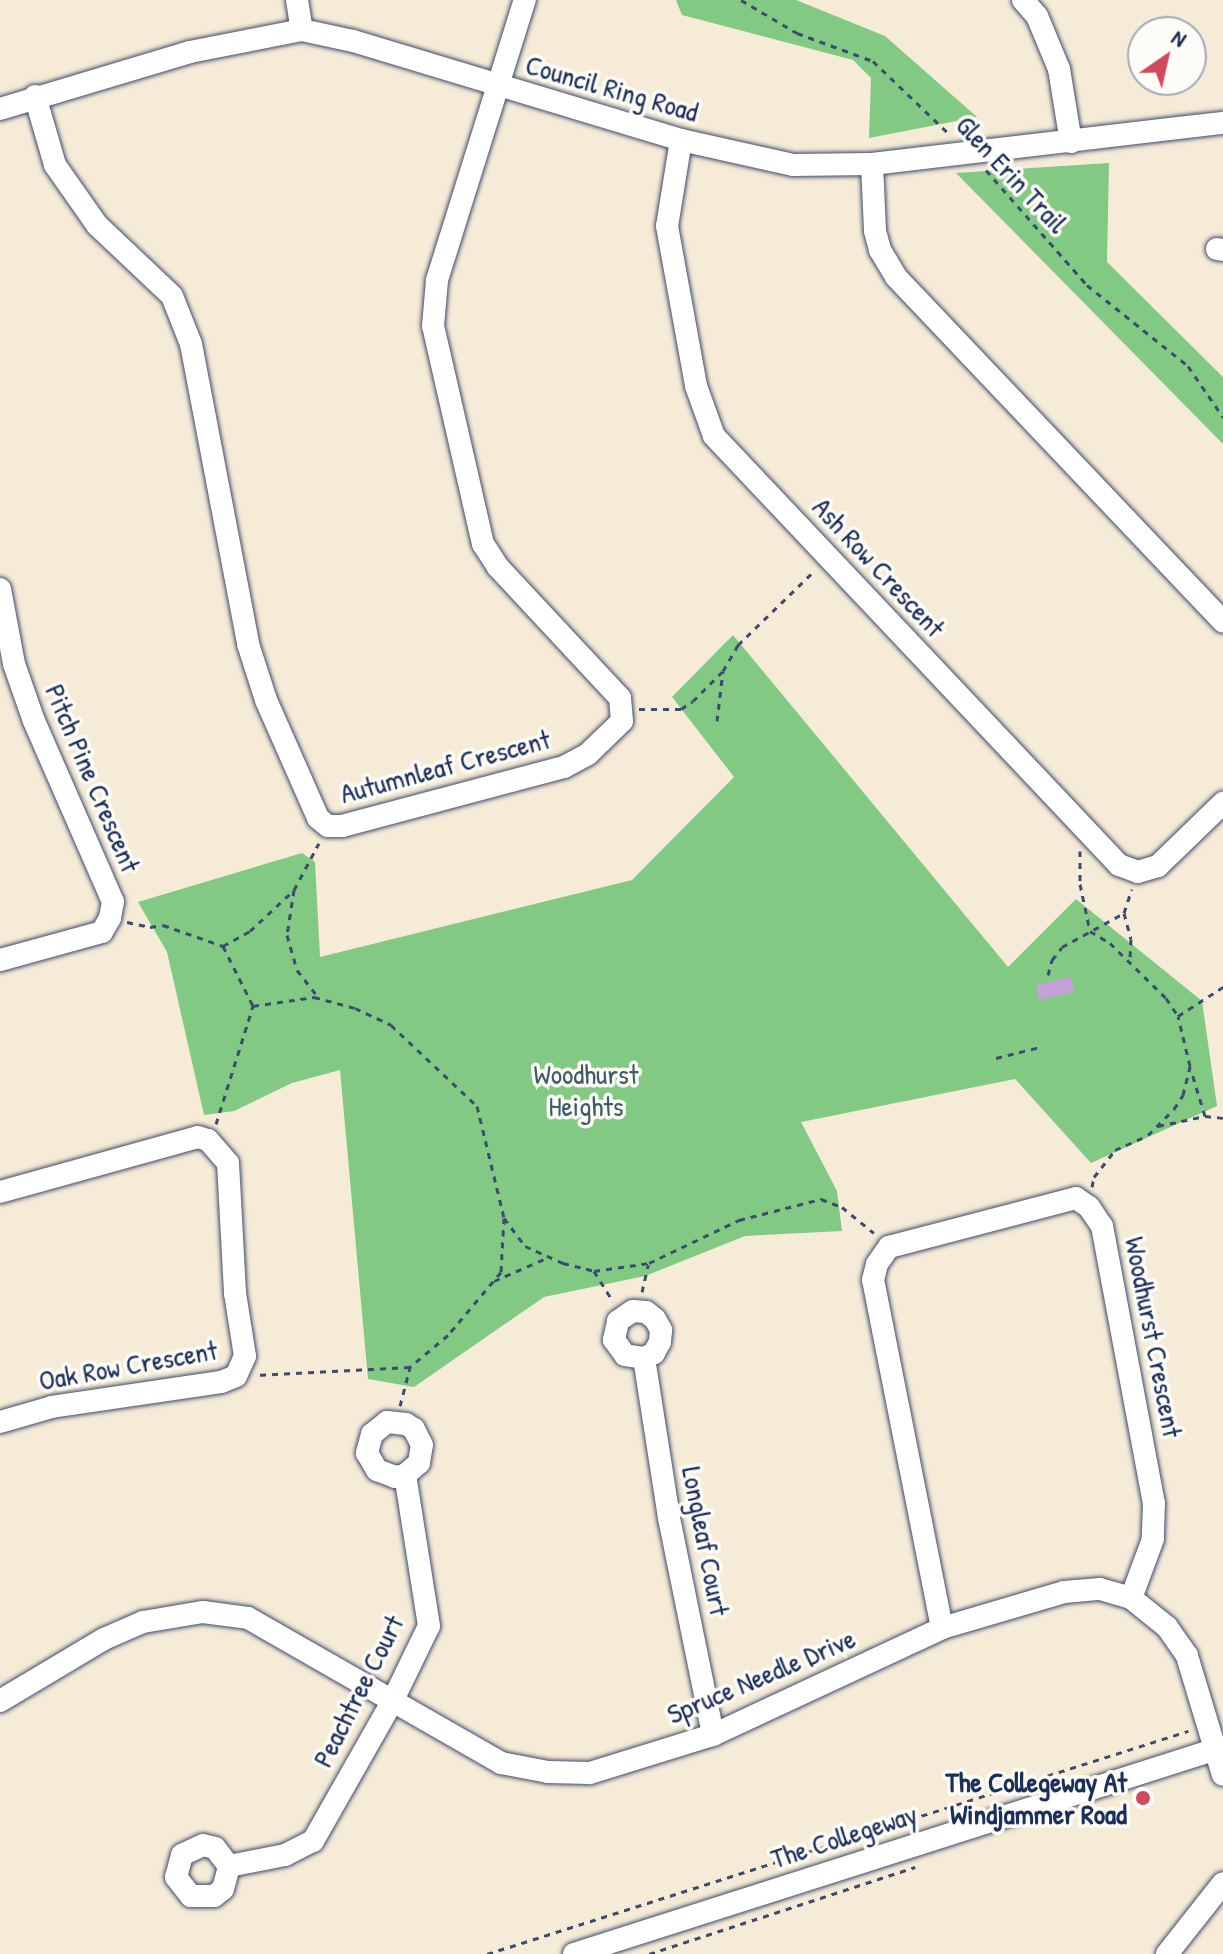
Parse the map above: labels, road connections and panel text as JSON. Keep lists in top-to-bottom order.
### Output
{
  "streets": {
    "street": [
      "Council Ring Road",
      "Ash Row Crescent",
      "Autumnleaf Crescent",
      "Pitch Pine Crescent",
      "Woodhurst Crescent",
      "Oak Row Crescent",
      "Longleaf Court",
      "Spruce Needle Drive",
      "Peachtree Court",
      "The Collegeway"
    ],
    "path": ["Glen Erin Trail"]
  },
  "crossings": [
    ["Council Ring Road", "Glen Erin Trail"],
    ["Council Ring Road", "Ash Row Crescent"],
    ["Council Ring Road", "Autumnleaf Crescent"],
    ["Woodhurst Crescent", "Spruce Needle Drive"],
    ["Longleaf Court", "Spruce Needle Drive"],
    ["Spruce Needle Drive", "Peachtree Court"],
    ["Spruce Needle Drive", "The Collegeway"]
  ],
  "parks": ["Woodhurst Heights"],
  "places": ["The Collegeway At Windjammer Road"],
  "north": "top right"
}
